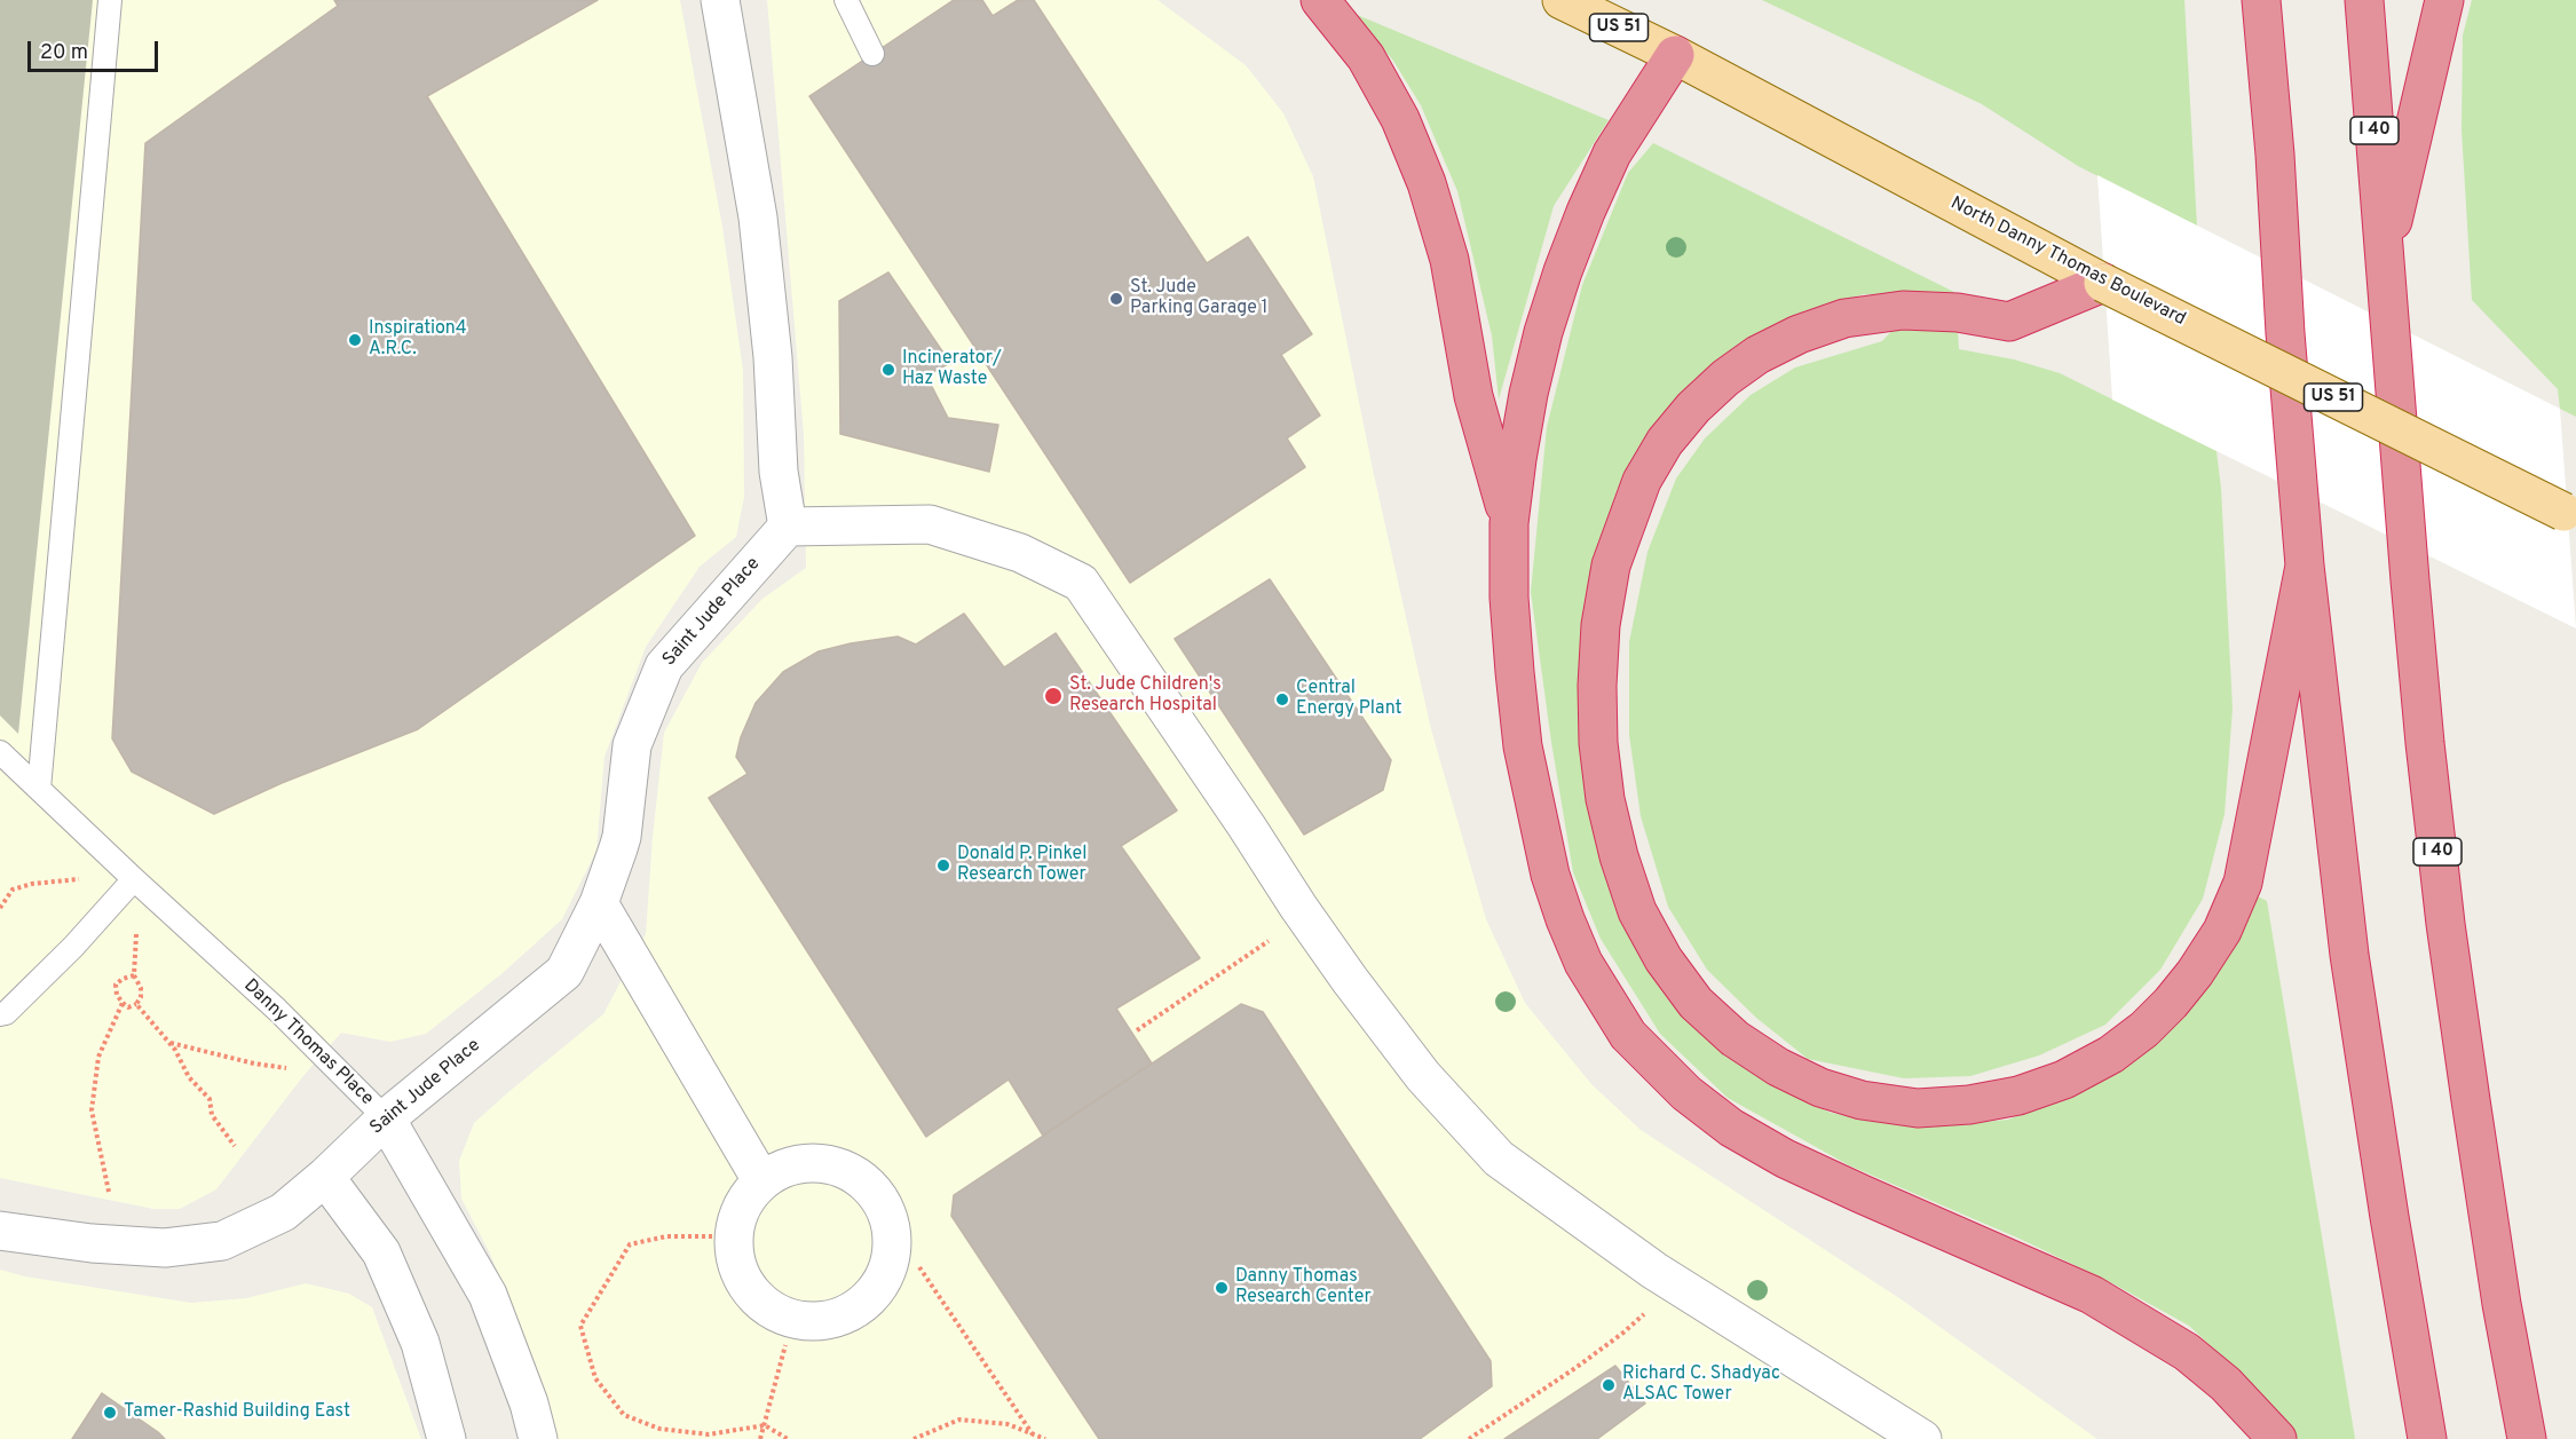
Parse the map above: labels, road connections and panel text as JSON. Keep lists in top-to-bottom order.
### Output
{
  "streets": {
    "highway": ["I 40"],
    "main road": ["US 51", "North Danny Thomas Boulevard"],
    "street": ["Saint Jude Place", "Danny Thomas Place"]
  },
  "crossings": [
    ["Saint Jude Place", "Danny Thomas Place"]
  ],
  "places": [
    "St. Jude Parking Garage 1",
    "Inspiration4 A.R.C.",
    "Incinerator/ Haz Waste",
    "St. Jude Children's Research Hospital",
    "Central Energy Plant",
    "Donald P. Pinkel Research Tower",
    "Danny Thomas Research Center",
    "Richard C. Shadyac ALSAC Tower",
    "Tamer-Rashid Building East"
  ],
  "scale_bar": "20 m"
}
